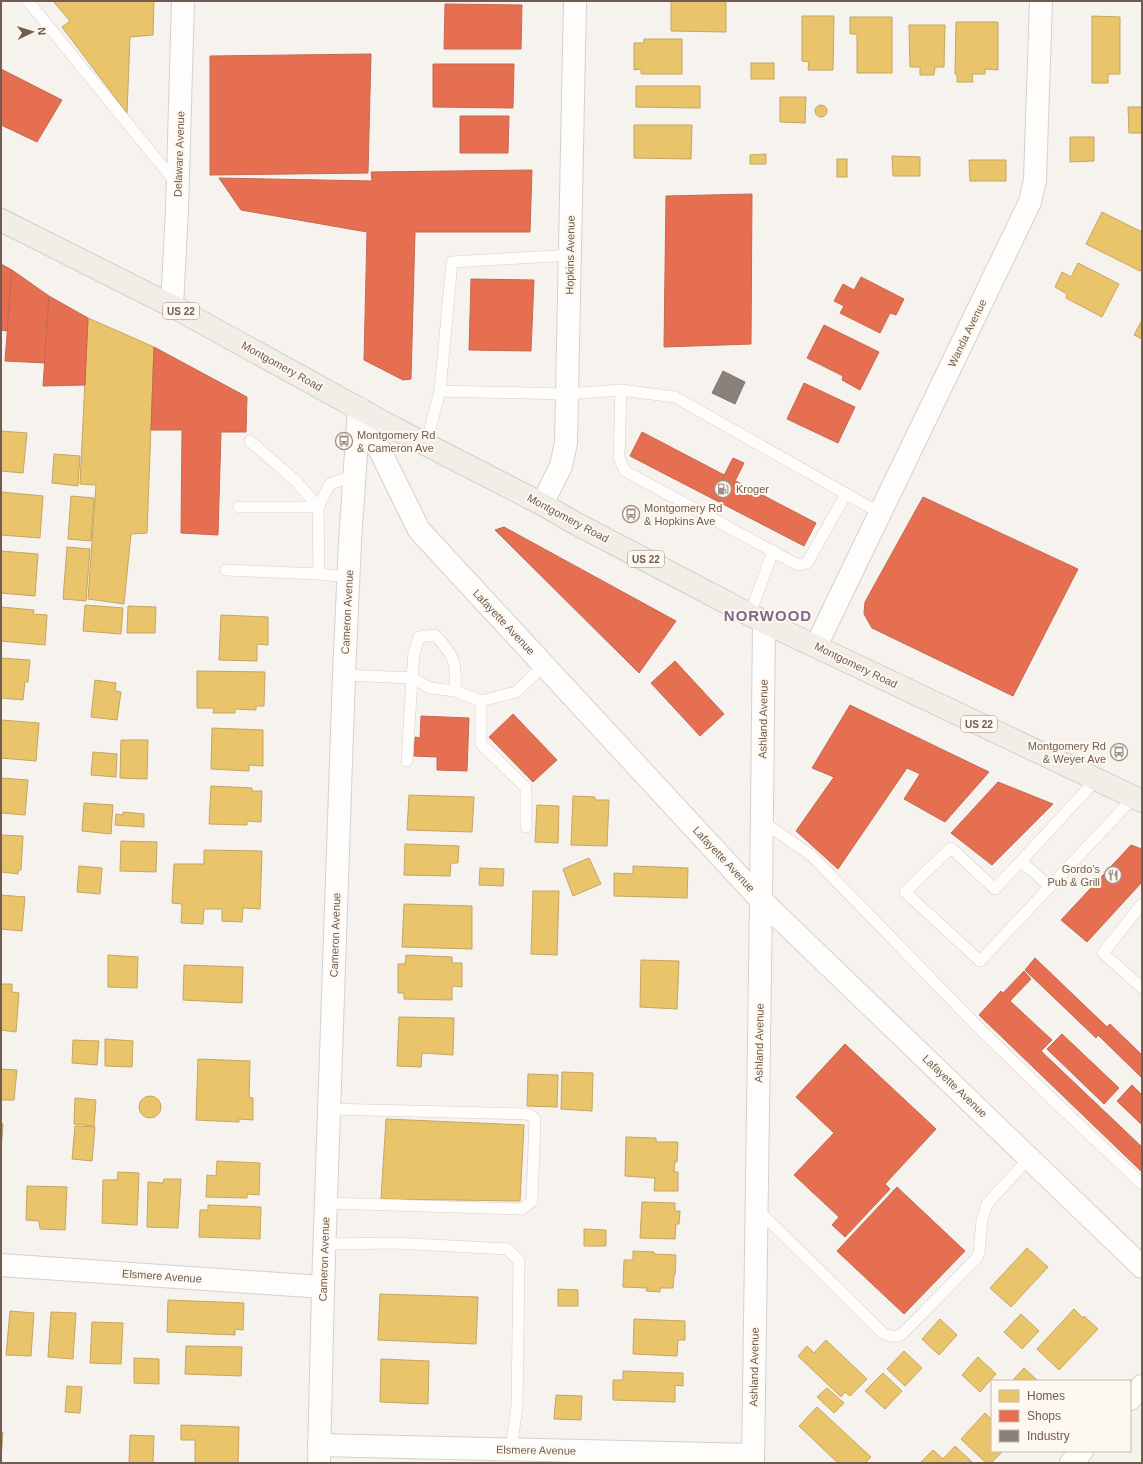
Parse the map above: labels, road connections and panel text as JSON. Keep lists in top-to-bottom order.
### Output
{
  "streets": {
    "main road": ["US 22", "Montgomery Road"],
    "street": [
      "Delaware Avenue",
      "Hopkins Avenue",
      "Wanda Avenue",
      "Cameron Avenue",
      "Lafayette Avenue",
      "Ashland Avenue",
      "Elsmere Avenue"
    ]
  },
  "crossings": [
    ["Delaware Avenue", "Montgomery Road"],
    ["Hopkins Avenue", "Montgomery Road"],
    ["Wanda Avenue", "Montgomery Road"],
    ["Montgomery Road", "Cameron Avenue"],
    ["Montgomery Road", "Lafayette Avenue"],
    ["Montgomery Road", "Ashland Avenue"],
    ["Cameron Avenue", "Lafayette Avenue"],
    ["Cameron Avenue", "Elsmere Avenue"],
    ["Lafayette Avenue", "Ashland Avenue"],
    ["Ashland Avenue", "Elsmere Avenue"]
  ],
  "districts": ["NORWOOD"],
  "places": {
    "bus stop": ["Montgomery Rd & Cameron Ave", "Montgomery Rd & Hopkins Ave", "Montgomery Rd & Weyer Ave"],
    "fuel station": ["Kroger"],
    "restaurant": ["Gordo’s Pub & Grill"]
  },
  "legend": ["Homes", "Shops", "Industry"],
  "north": "right"
}
